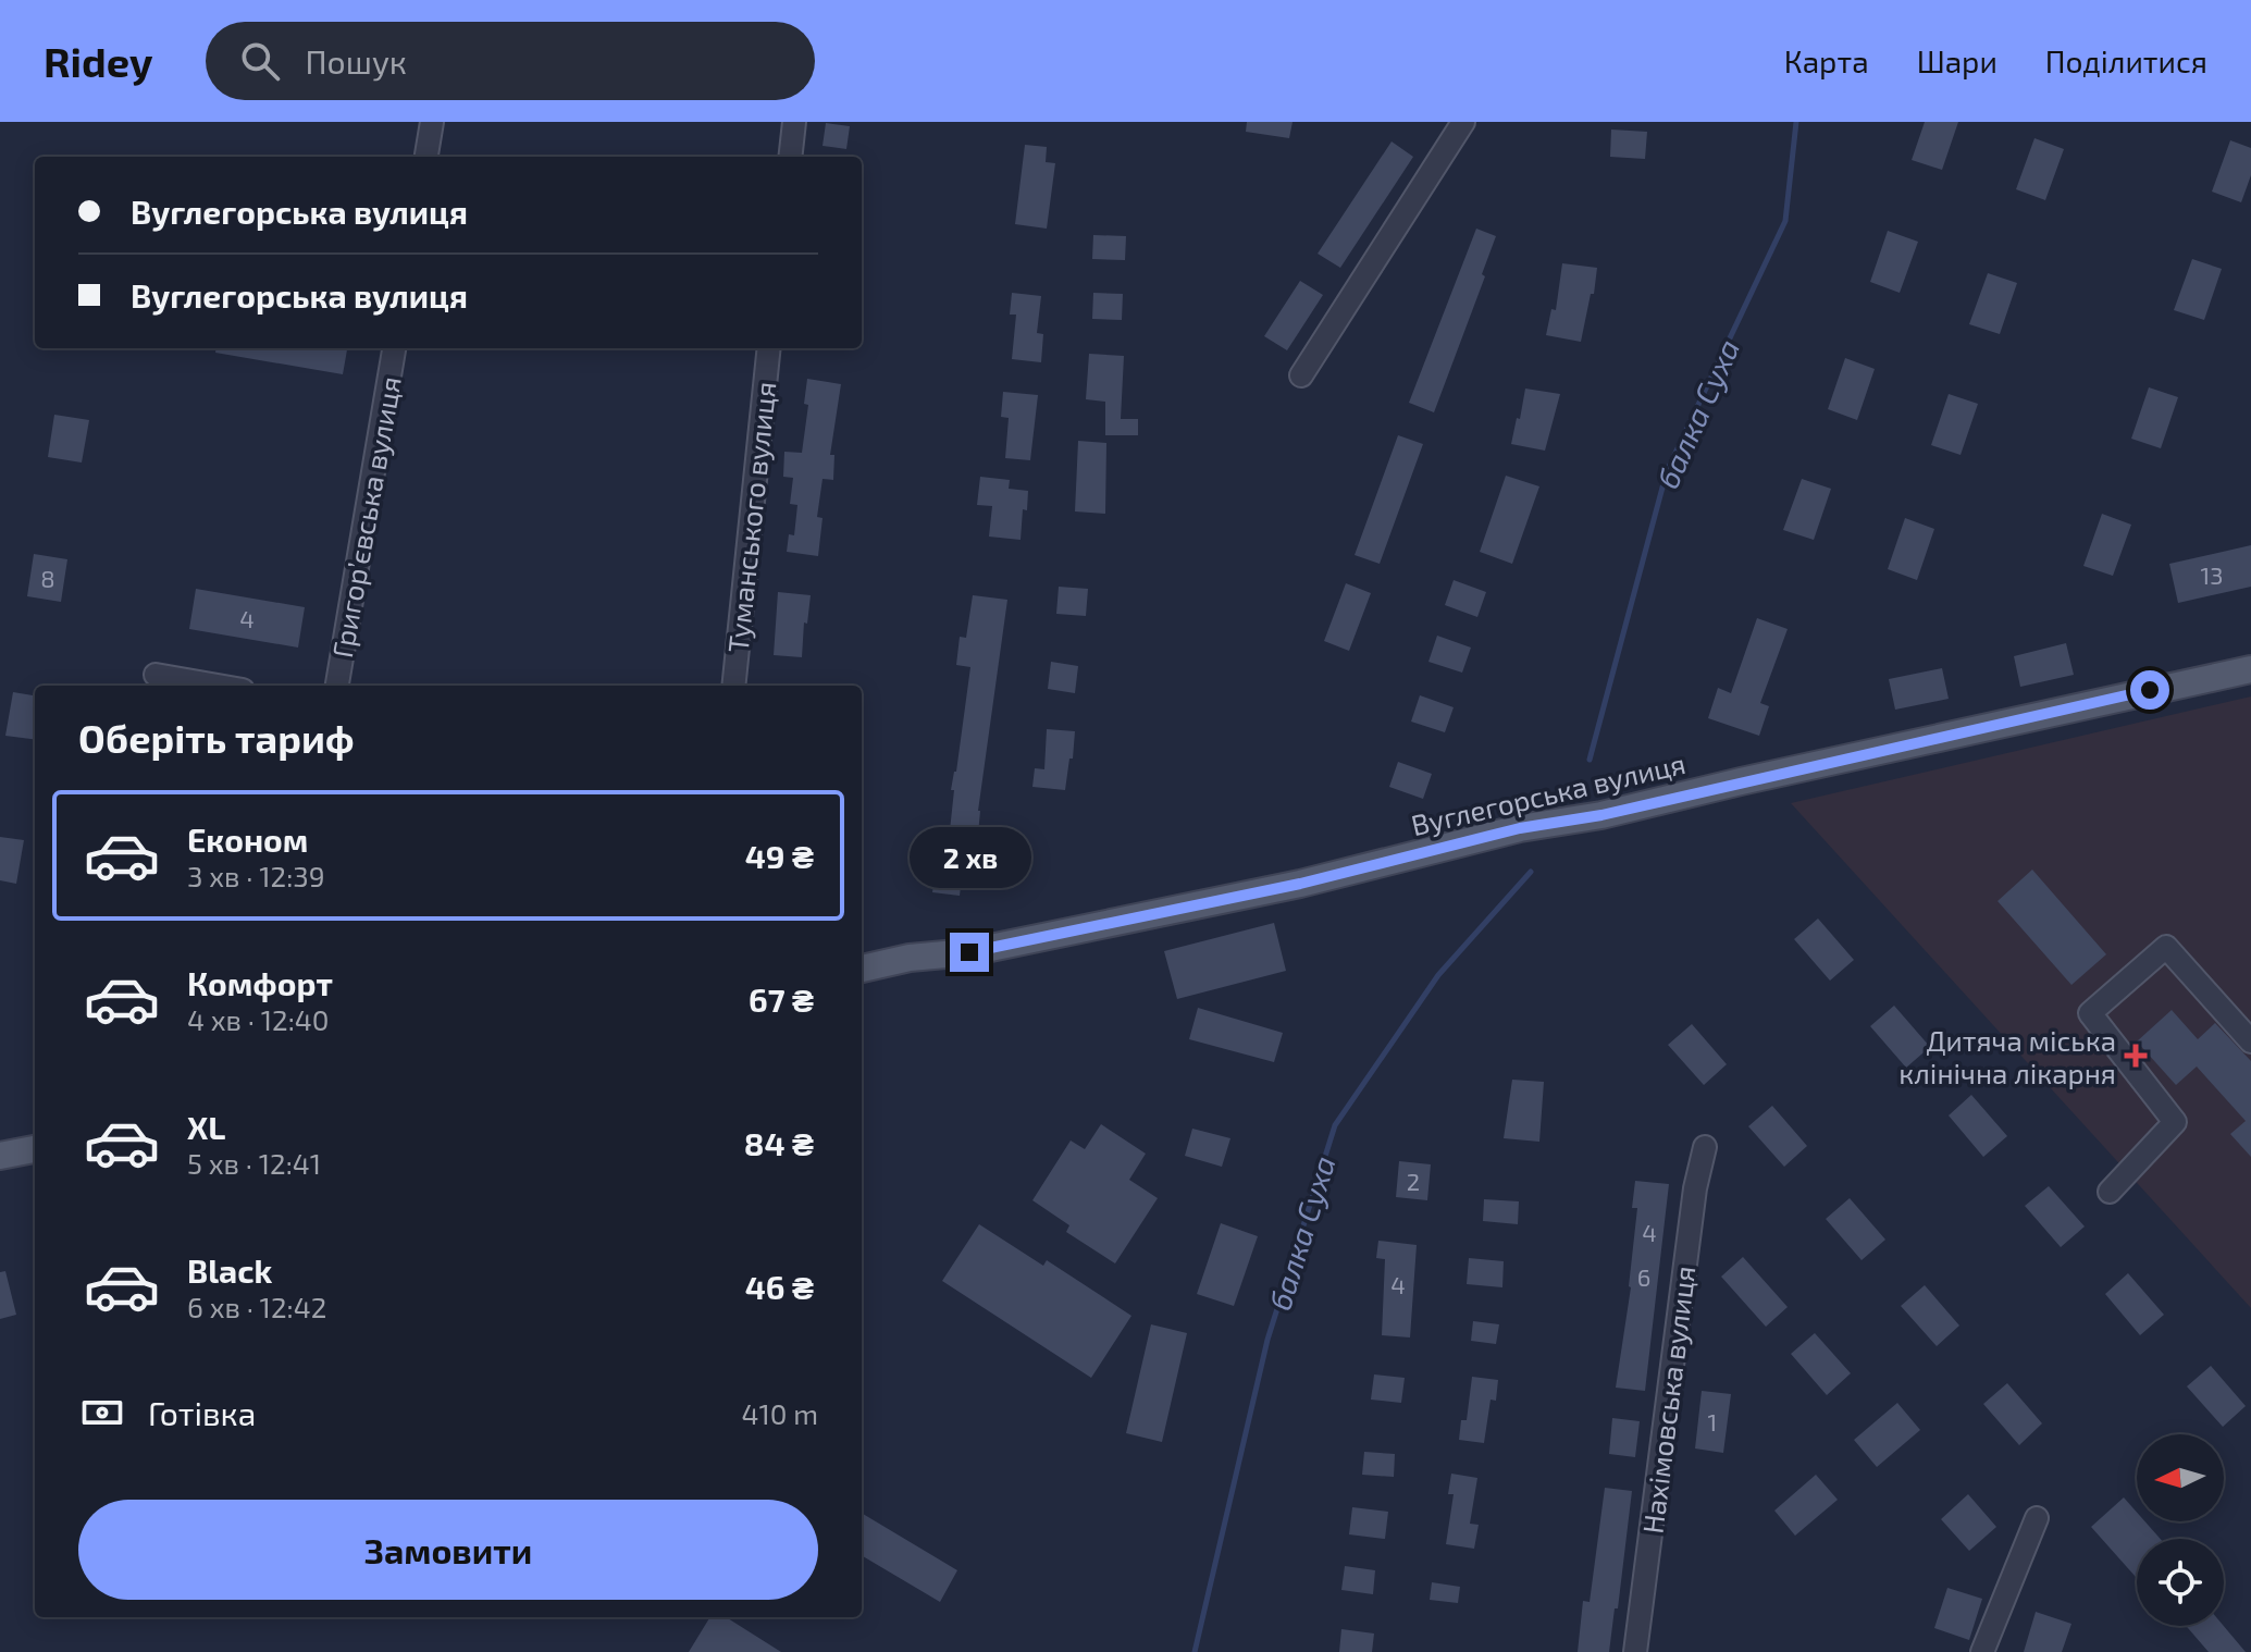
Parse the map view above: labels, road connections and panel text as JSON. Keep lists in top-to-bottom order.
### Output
{
  "streets": {
    "main road": ["Вуглегорська вулиця"],
    "street": ["Григор’євська вулиця", "Туманського вулиця", "Нахімовська вулиця"]
  },
  "water": ["балка Суха"],
  "places": {
    "health": ["Дитяча міська клінічна лікарня"]
  },
  "house_numbers": [
    "13",
    "8",
    "4",
    "2",
    "4",
    "6",
    "4",
    "1"
  ],
  "north": "left",
  "page": {
    "header": "Ridey",
    "search": "Пошук",
    "nav": ["Карта", "Шари", "Поділитися"],
    "banner": ["Вуглегорська вулиця", "Вуглегорська вулиця"],
    "heading": "Оберіть тариф",
    "list": [
      {
        "name": "Економ",
        "note": "3 хв · 12:39",
        "value": "49 ₴"
      },
      {
        "name": "Комфорт",
        "note": "4 хв · 12:40",
        "value": "67 ₴"
      },
      {
        "name": "XL",
        "note": "5 хв · 12:41",
        "value": "84 ₴"
      },
      {
        "name": "Black",
        "note": "6 хв · 12:42",
        "value": "46 ₴"
      }
    ],
    "bubble": "2 хв",
    "pay": ["Готівка", "410 m"],
    "buttons": "Замовити"
  }
}
